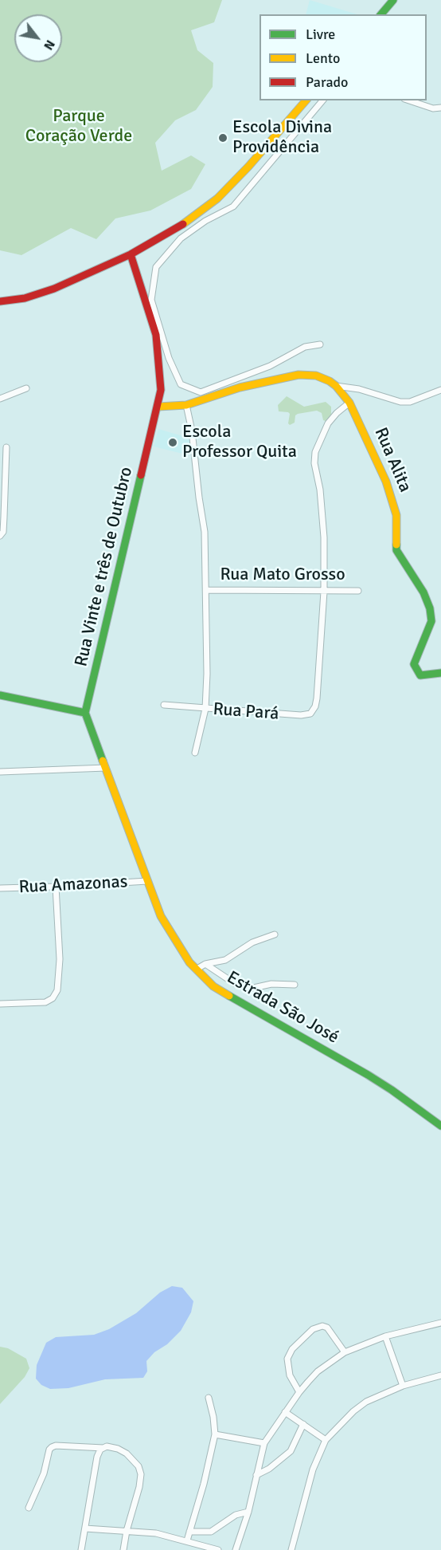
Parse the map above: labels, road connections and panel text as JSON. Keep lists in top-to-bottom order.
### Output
{
  "streets": {
    "street": [
      "Rua Alita",
      "Rua Vinte e três de Outubro",
      "Rua Mato Grosso",
      "Rua Pará",
      "Rua Amazonas",
      "Estrada São José"
    ]
  },
  "crossings": [
    ["Rua Alita", "Rua Vinte e três de Outubro"],
    ["Rua Mato Grosso", "Rua Pará"],
    ["Rua Amazonas", "Estrada São José"]
  ],
  "parks": ["Parque Coração Verde"],
  "places": ["Escola Divina Providência", "Escola Professor Quita"],
  "legend": ["Livre", "Lento", "Parado"],
  "north": "bottom right"
}
